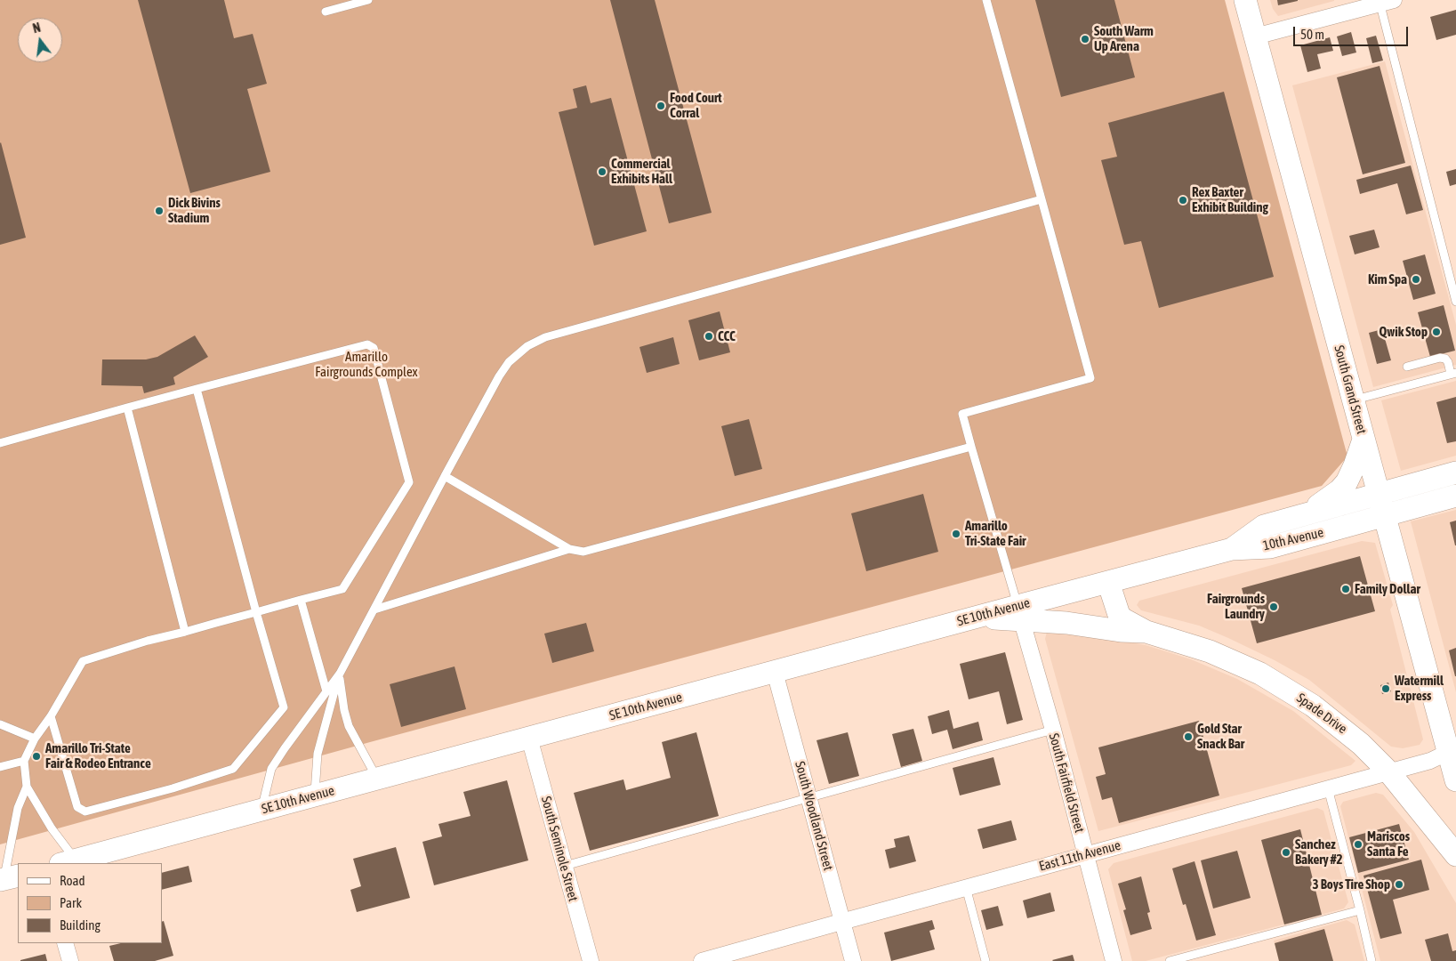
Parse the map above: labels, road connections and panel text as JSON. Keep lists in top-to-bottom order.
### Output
{
  "streets": {
    "main road": [
      "South Grand Street",
      "10th Avenue",
      "SE 10th Avenue",
      "Spade Drive"
    ],
    "street": [
      "South Fairfield Street",
      "South Woodland Street",
      "South Seminole Street",
      "East 11th Avenue"
    ]
  },
  "crossings": [
    ["South Grand Street", "10th Avenue"],
    ["South Grand Street", "East 11th Avenue"],
    ["10th Avenue", "SE 10th Avenue"],
    ["SE 10th Avenue", "Spade Drive"],
    ["SE 10th Avenue", "South Fairfield Street"],
    ["SE 10th Avenue", "South Woodland Street"],
    ["SE 10th Avenue", "South Seminole Street"],
    ["Spade Drive", "South Fairfield Street"],
    ["Spade Drive", "East 11th Avenue"],
    ["South Fairfield Street", "East 11th Avenue"],
    ["South Woodland Street", "East 11th Avenue"]
  ],
  "parks": ["Amarillo Fairgrounds Complex"],
  "places": [
    "South Warm Up Arena",
    "Food Court Corral",
    "Commercial Exhibits Hall",
    "Rex Baxter Exhibit Building",
    "Dick Bivins Stadium",
    "Kim Spa",
    "Qwik Stop",
    "CCC",
    "Amarillo Tri-State Fair",
    "Family Dollar",
    "Fairgrounds Laundry",
    "Watermill Express",
    "Gold Star Snack Bar",
    "Amarillo Tri-State Fair & Rodeo Entrance",
    "Mariscos Santa Fe",
    "Sanchez Bakery #2",
    "3 Boys Tire Shop"
  ],
  "legend": ["Road", "Park", "Building"],
  "scale_bar": "50 m",
  "north": "top"
}
